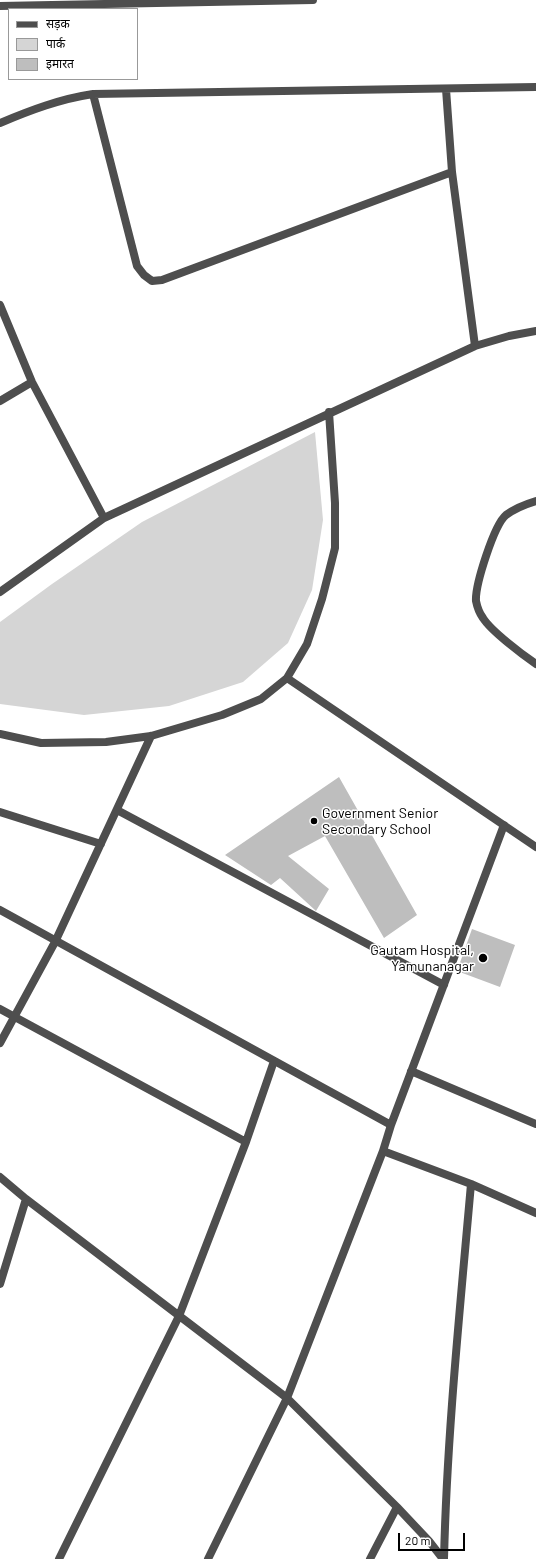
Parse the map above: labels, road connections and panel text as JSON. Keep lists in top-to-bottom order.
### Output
{
  "places": ["Government Senior Secondary School", "Gautam Hospital, Yamunanagar"],
  "legend": ["सड़क", "पार्क", "इमारत"],
  "scale_bar": "20 m"
}
